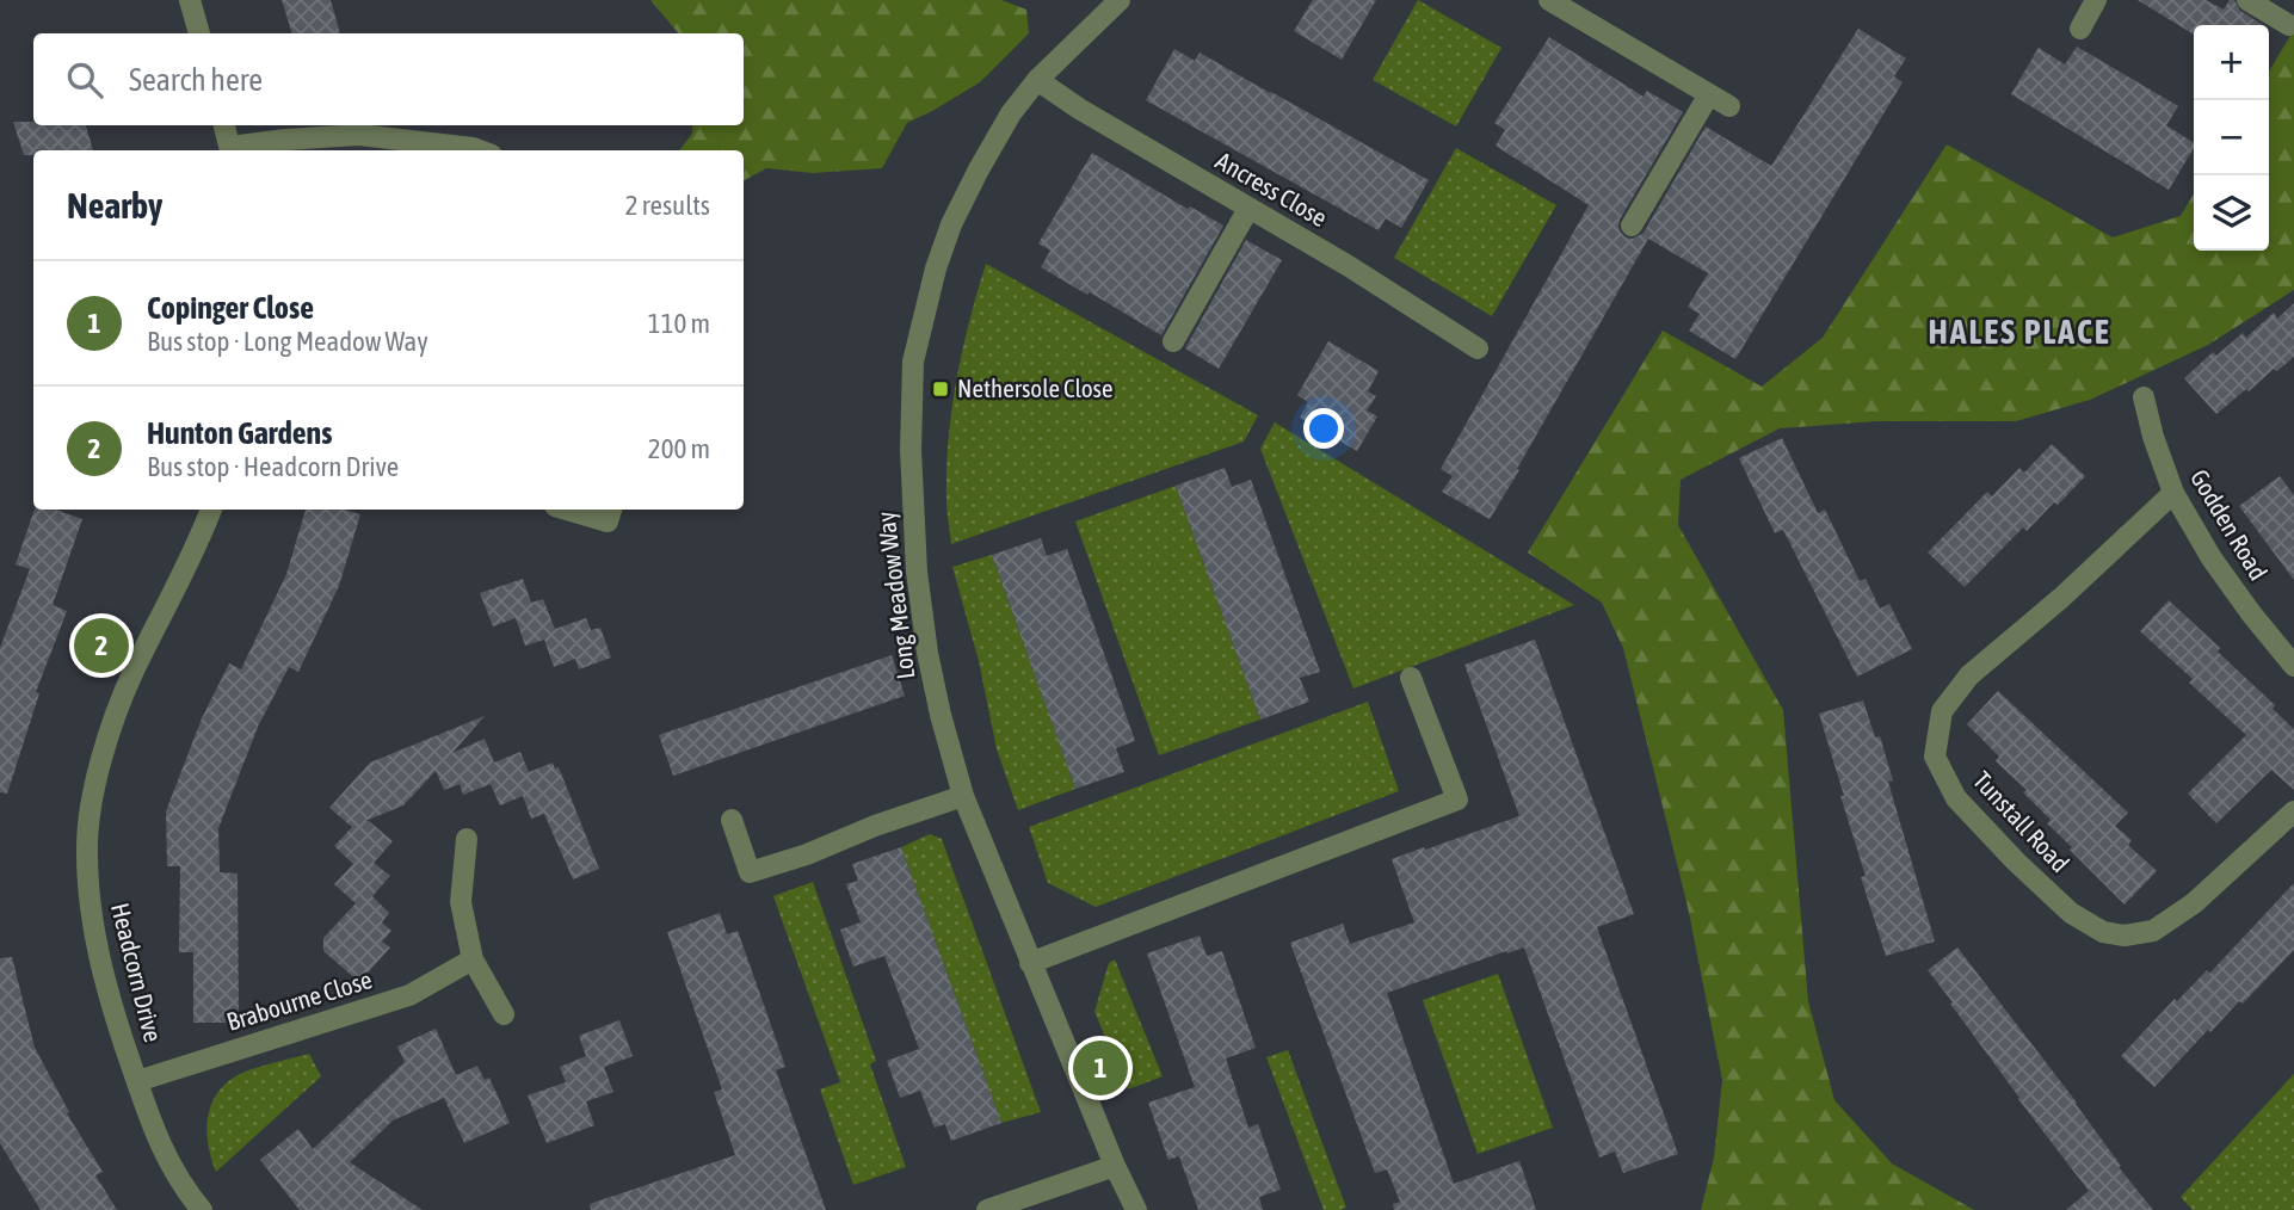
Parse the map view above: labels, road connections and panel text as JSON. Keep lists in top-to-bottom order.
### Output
{
  "streets": {
    "street": [
      "Ancress Close",
      "Godden Road",
      "Long Meadow Way",
      "Tunstall Road",
      "Headcorn Drive",
      "Brabourne Close"
    ]
  },
  "crossings": [
    ["Ancress Close", "Long Meadow Way"],
    ["Godden Road", "Tunstall Road"],
    ["Headcorn Drive", "Brabourne Close"]
  ],
  "districts": ["HALES PLACE"],
  "places": {
    "transit": ["Nethersole Close"]
  },
  "page": {
    "map_buttons": ["+", "−"],
    "search": "Search here",
    "heading": ["Nearby", "2 results"],
    "list": [
      {
        "mark": "1",
        "name": "Copinger Close",
        "note": "Bus stop · Long Meadow Way",
        "value": "110 m"
      },
      {
        "mark": "2",
        "name": "Hunton Gardens",
        "note": "Bus stop · Headcorn Drive",
        "value": "200 m"
      }
    ],
    "pins": ["2", "1"]
  }
}
